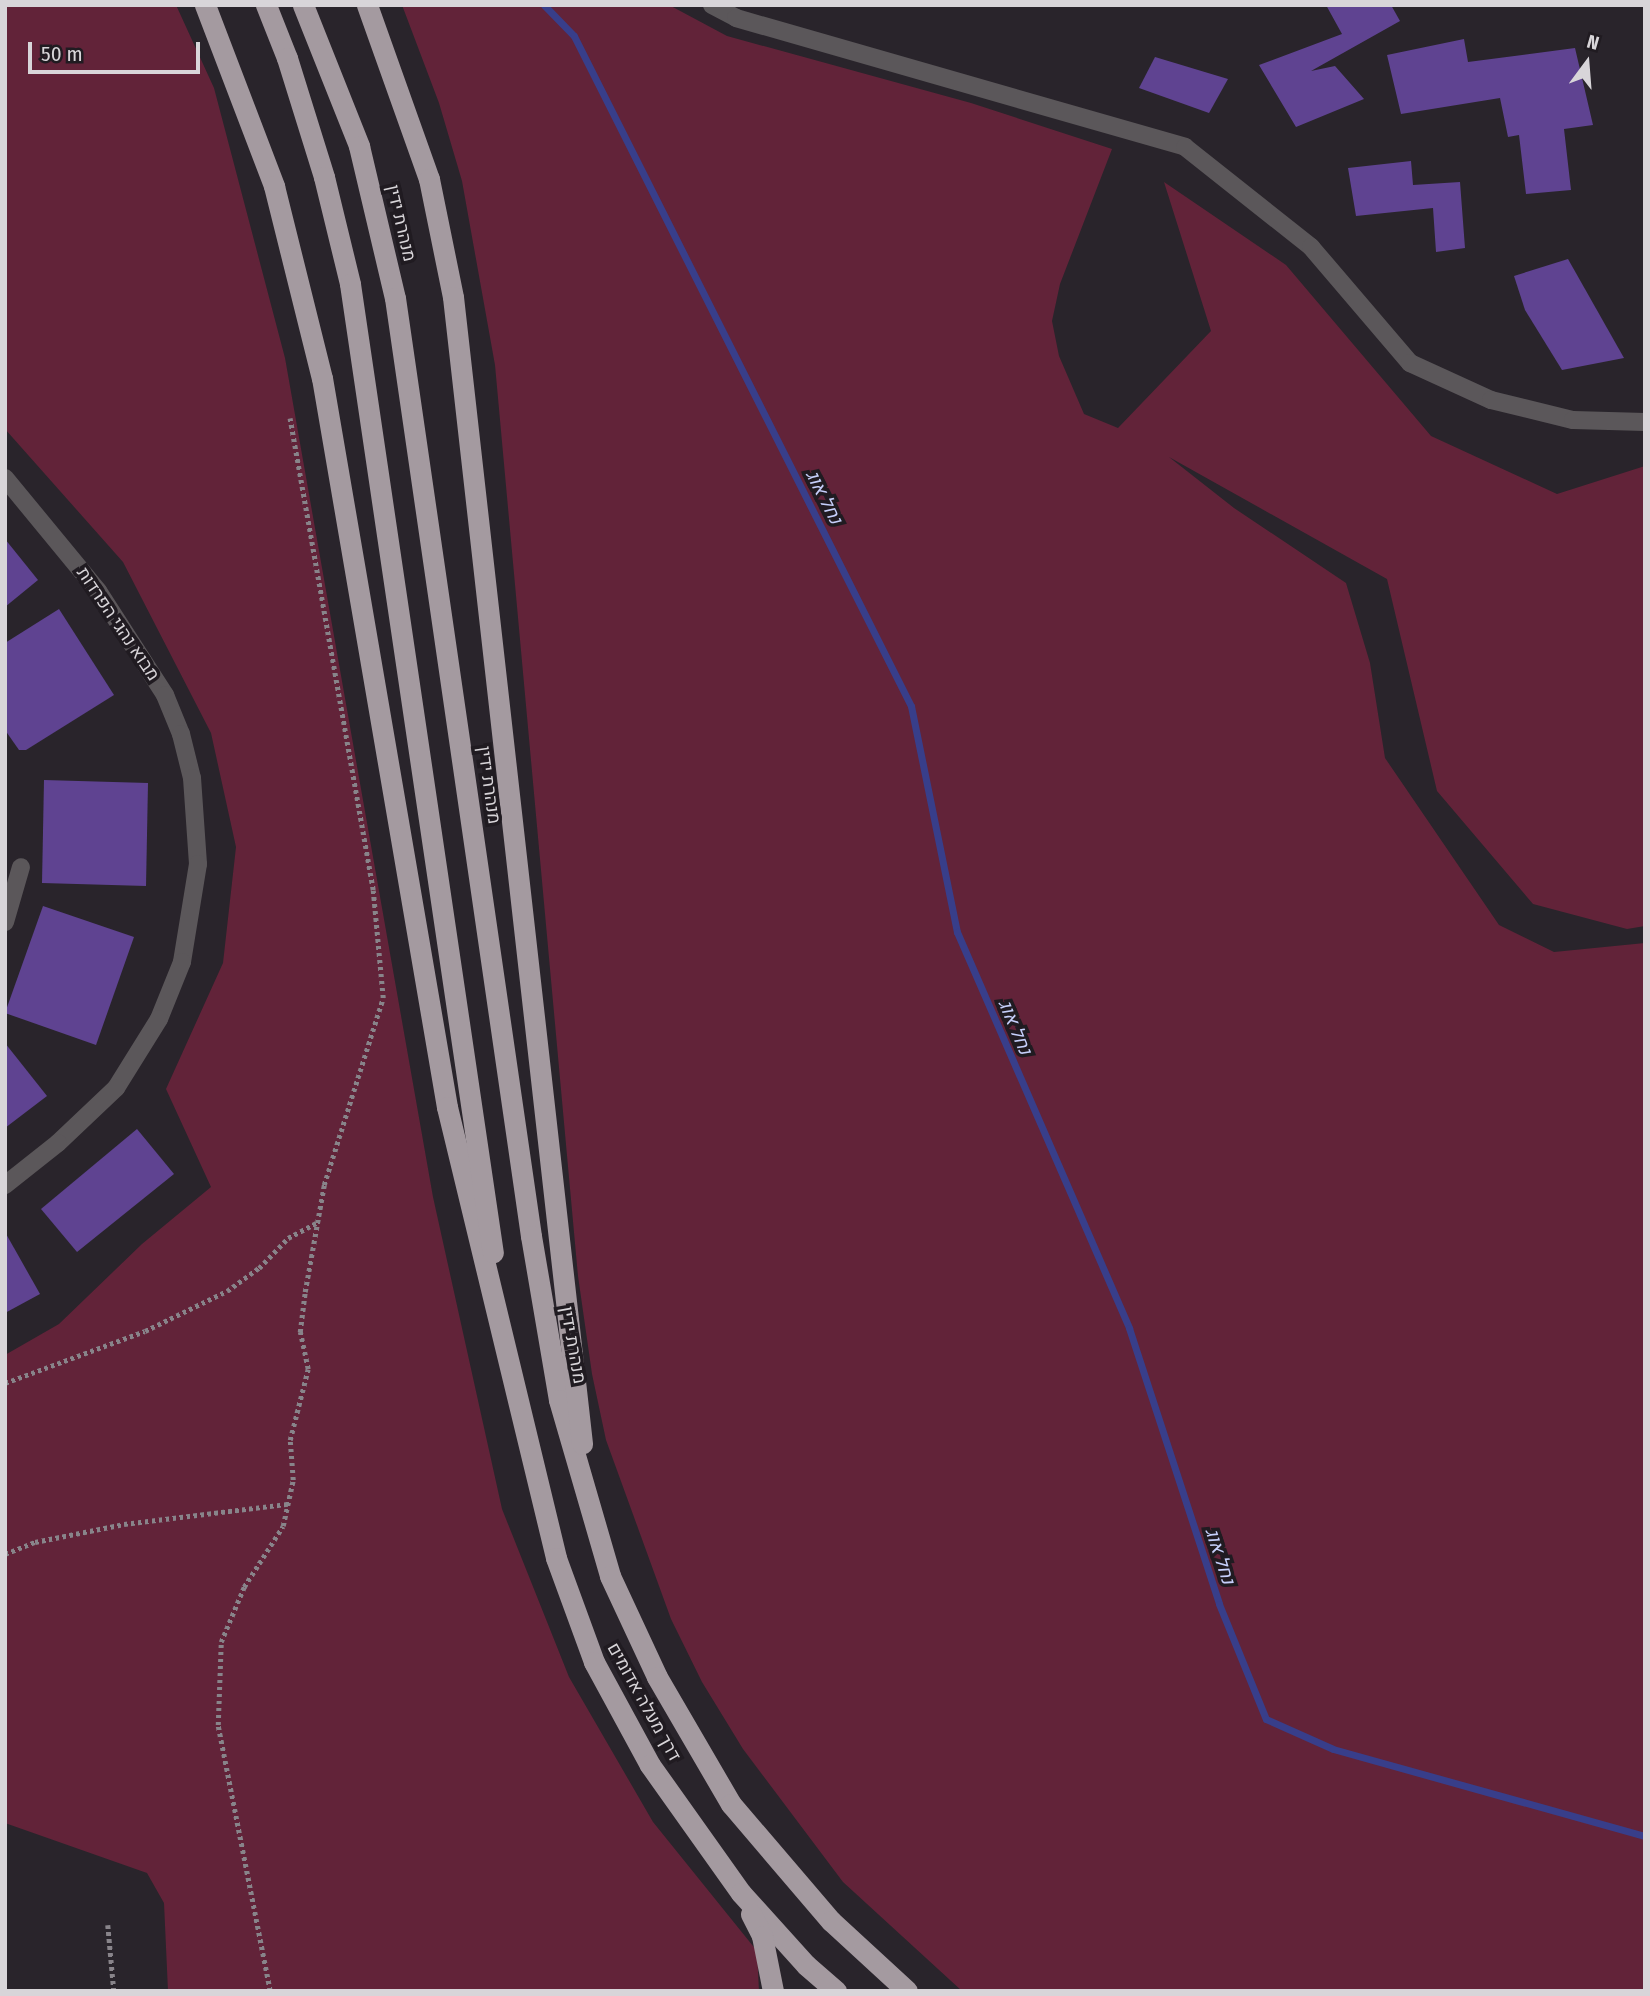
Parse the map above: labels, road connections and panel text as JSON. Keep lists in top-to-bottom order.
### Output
{
  "streets": {
    "highway": ["מנהרת ידין", "דרך מעלה אדומים"],
    "street": ["מבוא נהגי הפרדות"]
  },
  "crossings": [
    ["מנהרת ידין", "דרך מעלה אדומים"]
  ],
  "water": ["נחל אוג"],
  "scale_bar": "50 m",
  "north": "top"
}
